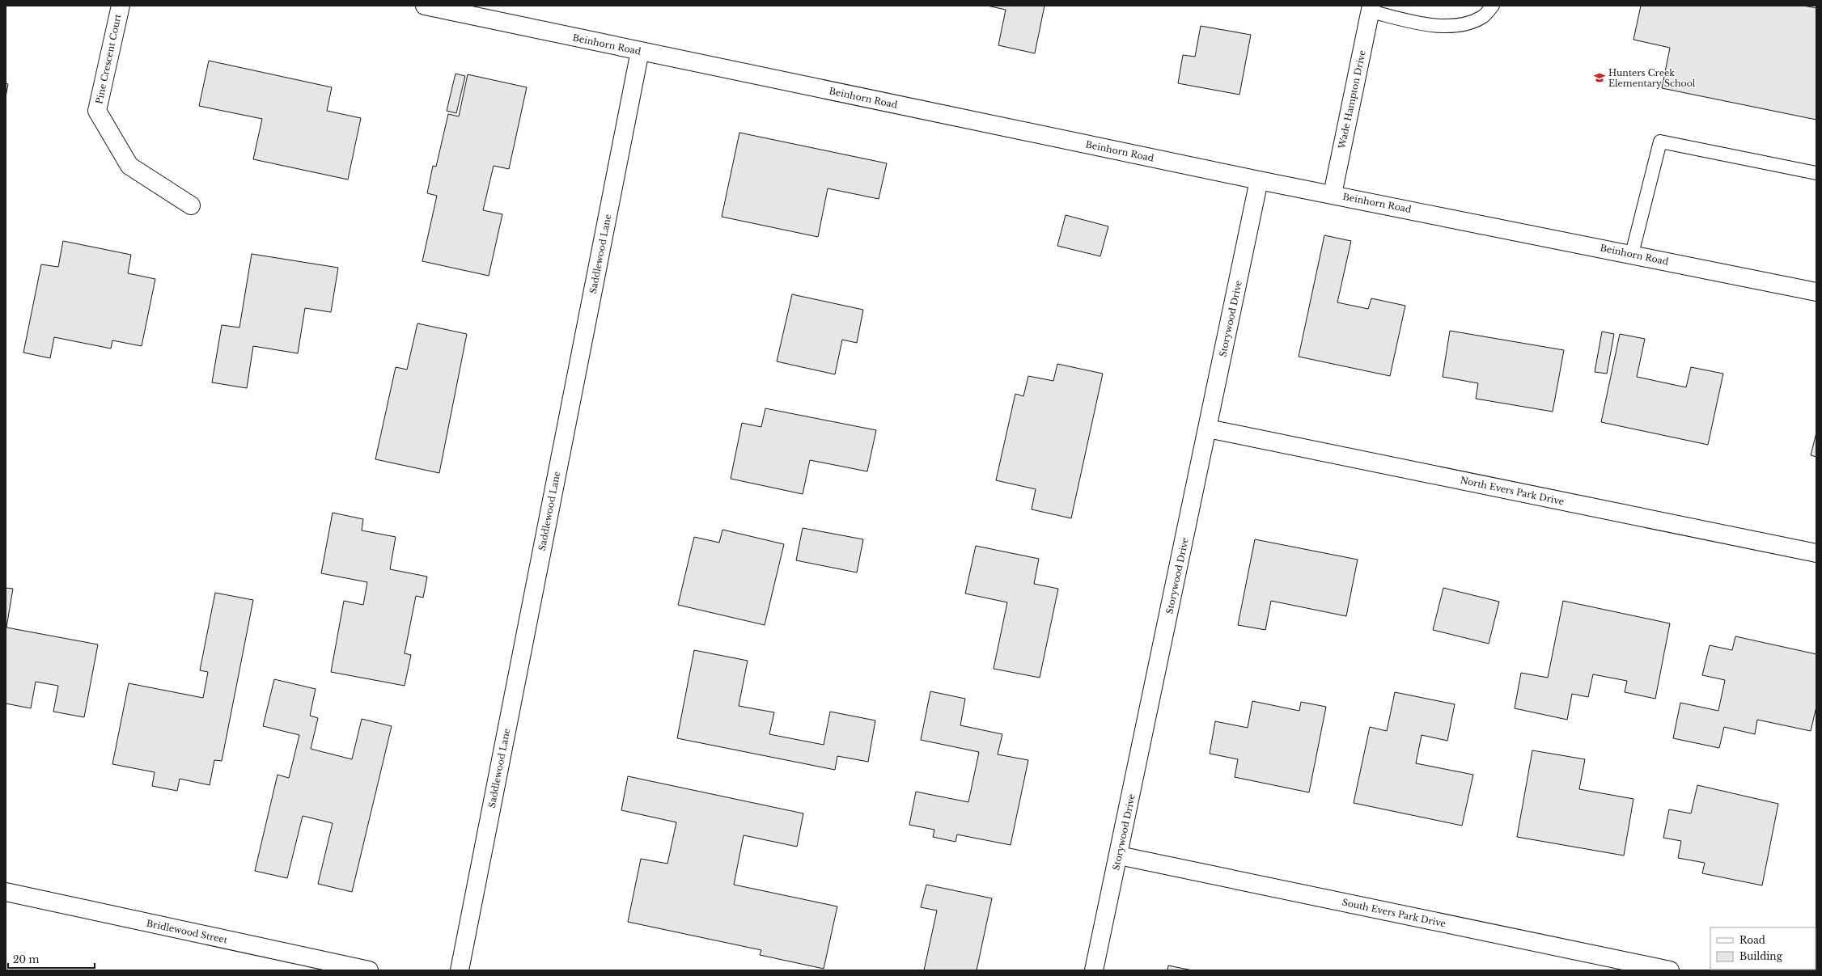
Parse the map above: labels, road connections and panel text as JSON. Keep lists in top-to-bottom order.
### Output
{
  "streets": {
    "street": [
      "Beinhorn Road",
      "Pine Crescent Court",
      "Wade Hampton Drive",
      "Saddlewood Lane",
      "Storywood Drive",
      "North Evers Park Drive",
      "South Evers Park Drive",
      "Bridlewood Street"
    ]
  },
  "crossings": [
    ["Beinhorn Road", "Wade Hampton Drive"],
    ["Beinhorn Road", "Saddlewood Lane"],
    ["Beinhorn Road", "Storywood Drive"],
    ["Storywood Drive", "North Evers Park Drive"],
    ["Storywood Drive", "South Evers Park Drive"]
  ],
  "places": {
    "school or university": ["Hunters Creek Elementary School"]
  },
  "legend": ["Road", "Building"],
  "scale_bar": "20 m"
}
